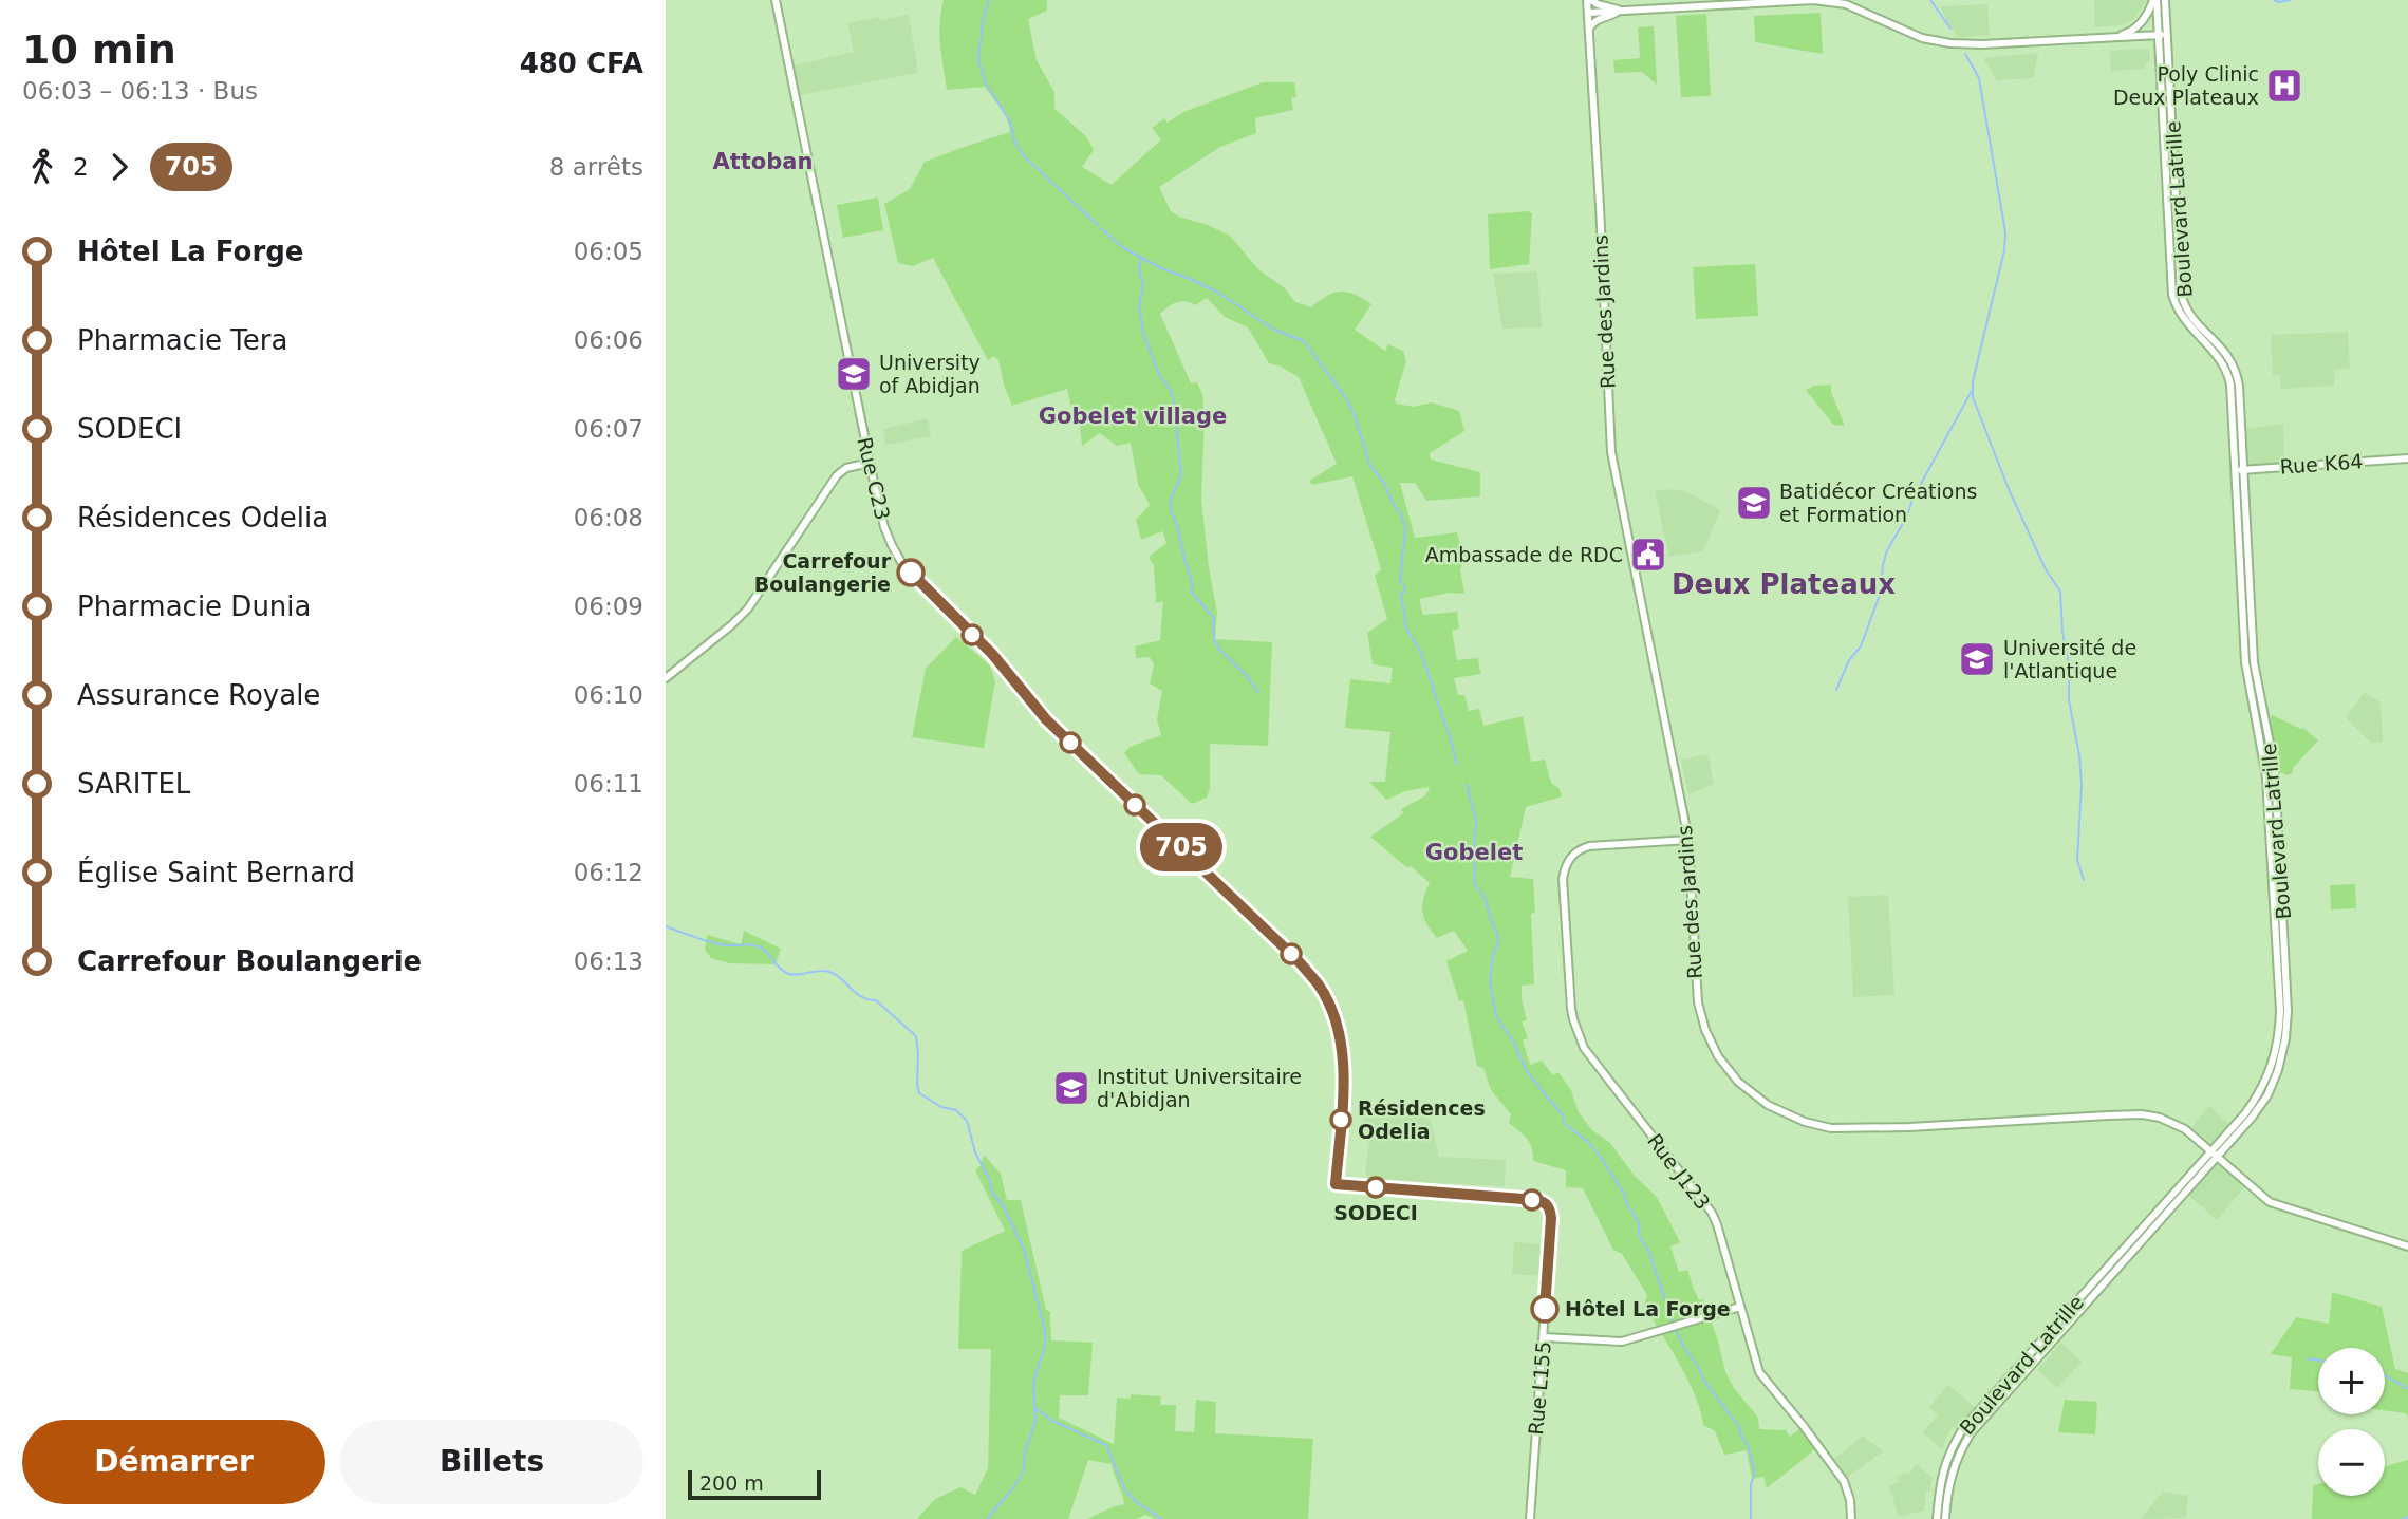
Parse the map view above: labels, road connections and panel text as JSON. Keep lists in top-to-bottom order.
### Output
{
  "streets": {
    "main road": [
      "Boulevard Latrille",
      "Rue des Jardins",
      "Rue K64",
      "Rue C23",
      "Rue J123",
      "Rue L155"
    ]
  },
  "crossings": [
    ["Boulevard Latrille", "Rue des Jardins"],
    ["Boulevard Latrille", "Rue K64"],
    ["Rue des Jardins", "Rue J123"],
    ["Rue C23", "Rue L155"]
  ],
  "districts": [
    "Attoban",
    "Gobelet village",
    "Deux Plateaux",
    "Gobelet"
  ],
  "places": {
    "hospital": ["Poly Clinic Deux Plateaux"],
    "school or university": [
      "University of Abidjan",
      "Batidécor Créations et Formation",
      "Université de l'Atlantique",
      "Institut Universitaire d'Abidjan"
    ],
    "public building": ["Ambassade de RDC"],
    "other": [
      "Carrefour Boulangerie",
      "Résidences Odelia",
      "SODECI",
      "Hôtel La Forge"
    ]
  },
  "lines": ["bus line 705"],
  "scale_bar": "200 m",
  "page": {
    "heading": ["10 min", "06:03 – 06:13 · Bus", "480 CFA"],
    "on_map": "705",
    "legs": ["2", "705", "8 arrêts"],
    "list": [
      {
        "name": "Hôtel La Forge",
        "value": "06:05"
      },
      {
        "name": "Pharmacie Tera",
        "value": "06:06"
      },
      {
        "name": "SODECI",
        "value": "06:07"
      },
      {
        "name": "Résidences Odelia",
        "value": "06:08"
      },
      {
        "name": "Pharmacie Dunia",
        "value": "06:09"
      },
      {
        "name": "Assurance Royale",
        "value": "06:10"
      },
      {
        "name": "SARITEL",
        "value": "06:11"
      },
      {
        "name": "Église Saint Bernard",
        "value": "06:12"
      },
      {
        "name": "Carrefour Boulangerie",
        "value": "06:13"
      }
    ],
    "map_buttons": ["+", "−"],
    "buttons": ["Démarrer", "Billets"],
    "scale": "200 m"
  }
}
